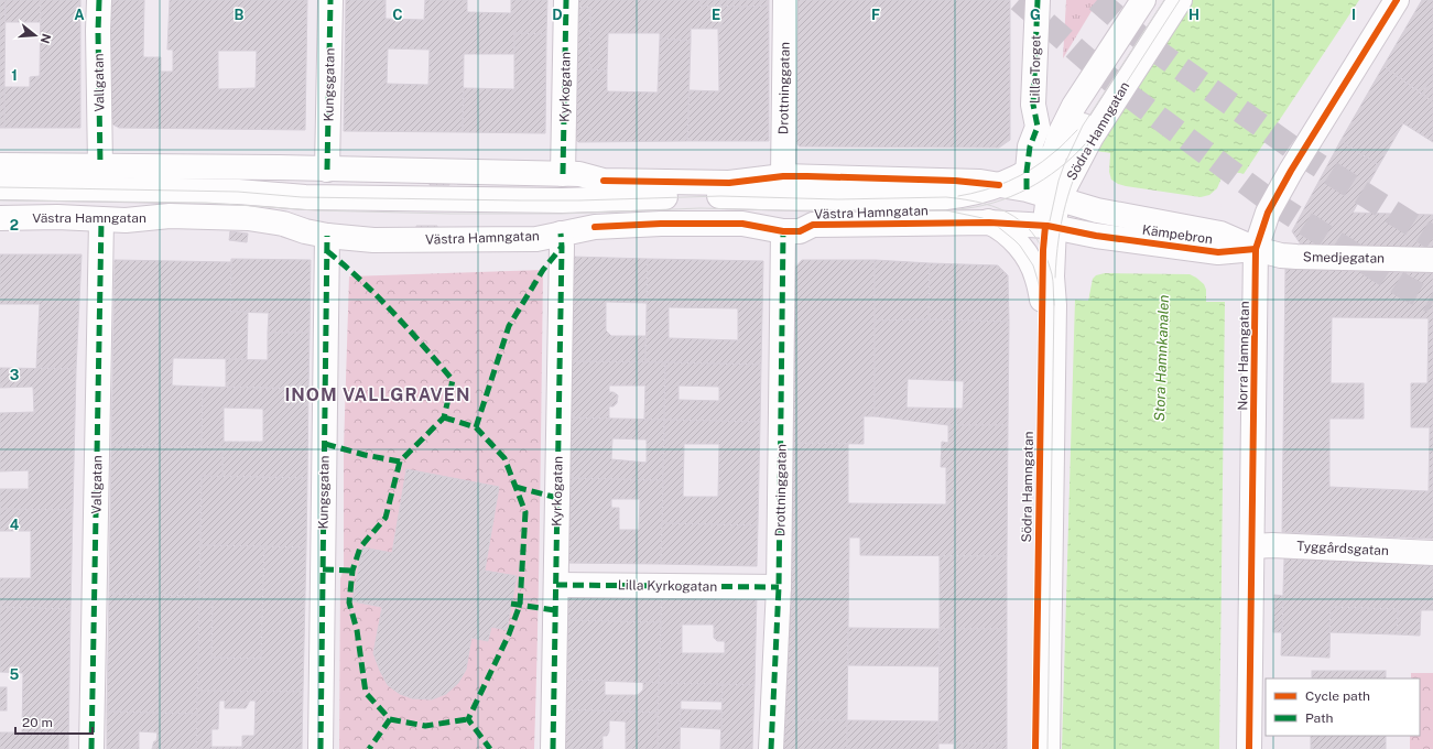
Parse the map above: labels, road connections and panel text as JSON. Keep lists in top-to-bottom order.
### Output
{
  "streets": {
    "street": [
      "Lilla Torget",
      "Vallgatan",
      "Kungsgatan",
      "Kyrkogatan",
      "Drottninggatan",
      "Södra Hamngatan",
      "Västra Hamngatan",
      "Kämpebron",
      "Smedjegatan",
      "Norra Hamngatan",
      "Tyggårdsgatan",
      "Lilla Kyrkogatan"
    ]
  },
  "crossings": [
    ["Lilla Torget", "Södra Hamngatan"],
    ["Lilla Torget", "Kämpebron"],
    ["Vallgatan", "Västra Hamngatan"],
    ["Kungsgatan", "Västra Hamngatan"],
    ["Kyrkogatan", "Västra Hamngatan"],
    ["Kyrkogatan", "Lilla Kyrkogatan"],
    ["Drottninggatan", "Västra Hamngatan"],
    ["Drottninggatan", "Lilla Kyrkogatan"],
    ["Södra Hamngatan", "Västra Hamngatan"],
    ["Södra Hamngatan", "Kämpebron"],
    ["Västra Hamngatan", "Kämpebron"],
    ["Kämpebron", "Smedjegatan"],
    ["Kämpebron", "Norra Hamngatan"],
    ["Smedjegatan", "Norra Hamngatan"],
    ["Norra Hamngatan", "Tyggårdsgatan"]
  ],
  "districts": ["INOM VALLGRAVEN"],
  "water": ["Stora Hamnkanalen"],
  "legend": ["Cycle path", "Path"],
  "scale_bar": "20 m",
  "north": "right",
  "grid": {
    "columns": [
      "A",
      "B",
      "C",
      "D",
      "E",
      "F",
      "G",
      "H",
      "I"
    ],
    "rows": [
      "1",
      "2",
      "3",
      "4",
      "5"
    ]
  }
}
